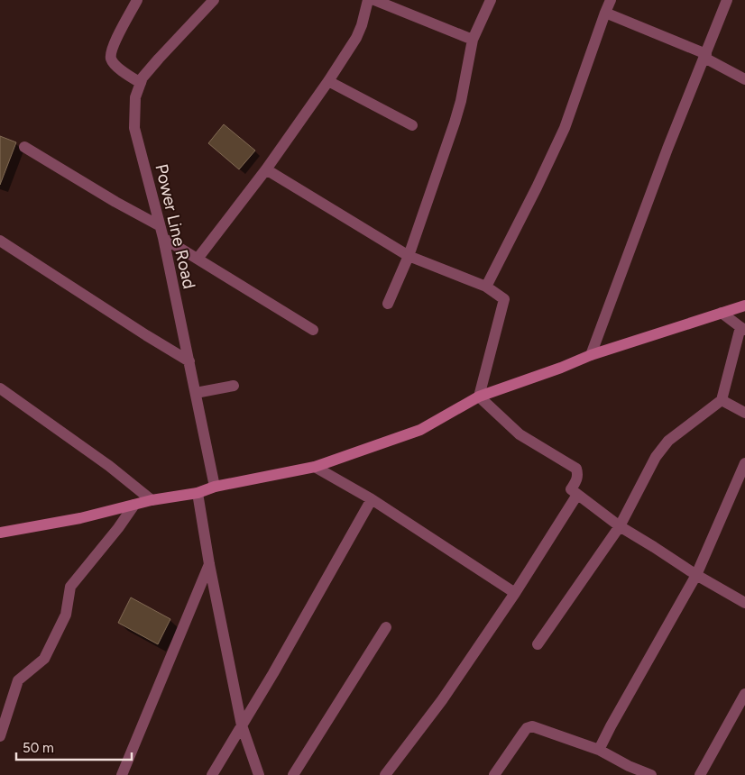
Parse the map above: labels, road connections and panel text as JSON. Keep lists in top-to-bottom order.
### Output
{
  "streets": {
    "street": ["Power Line Road"]
  },
  "scale_bar": "50 m"
}
